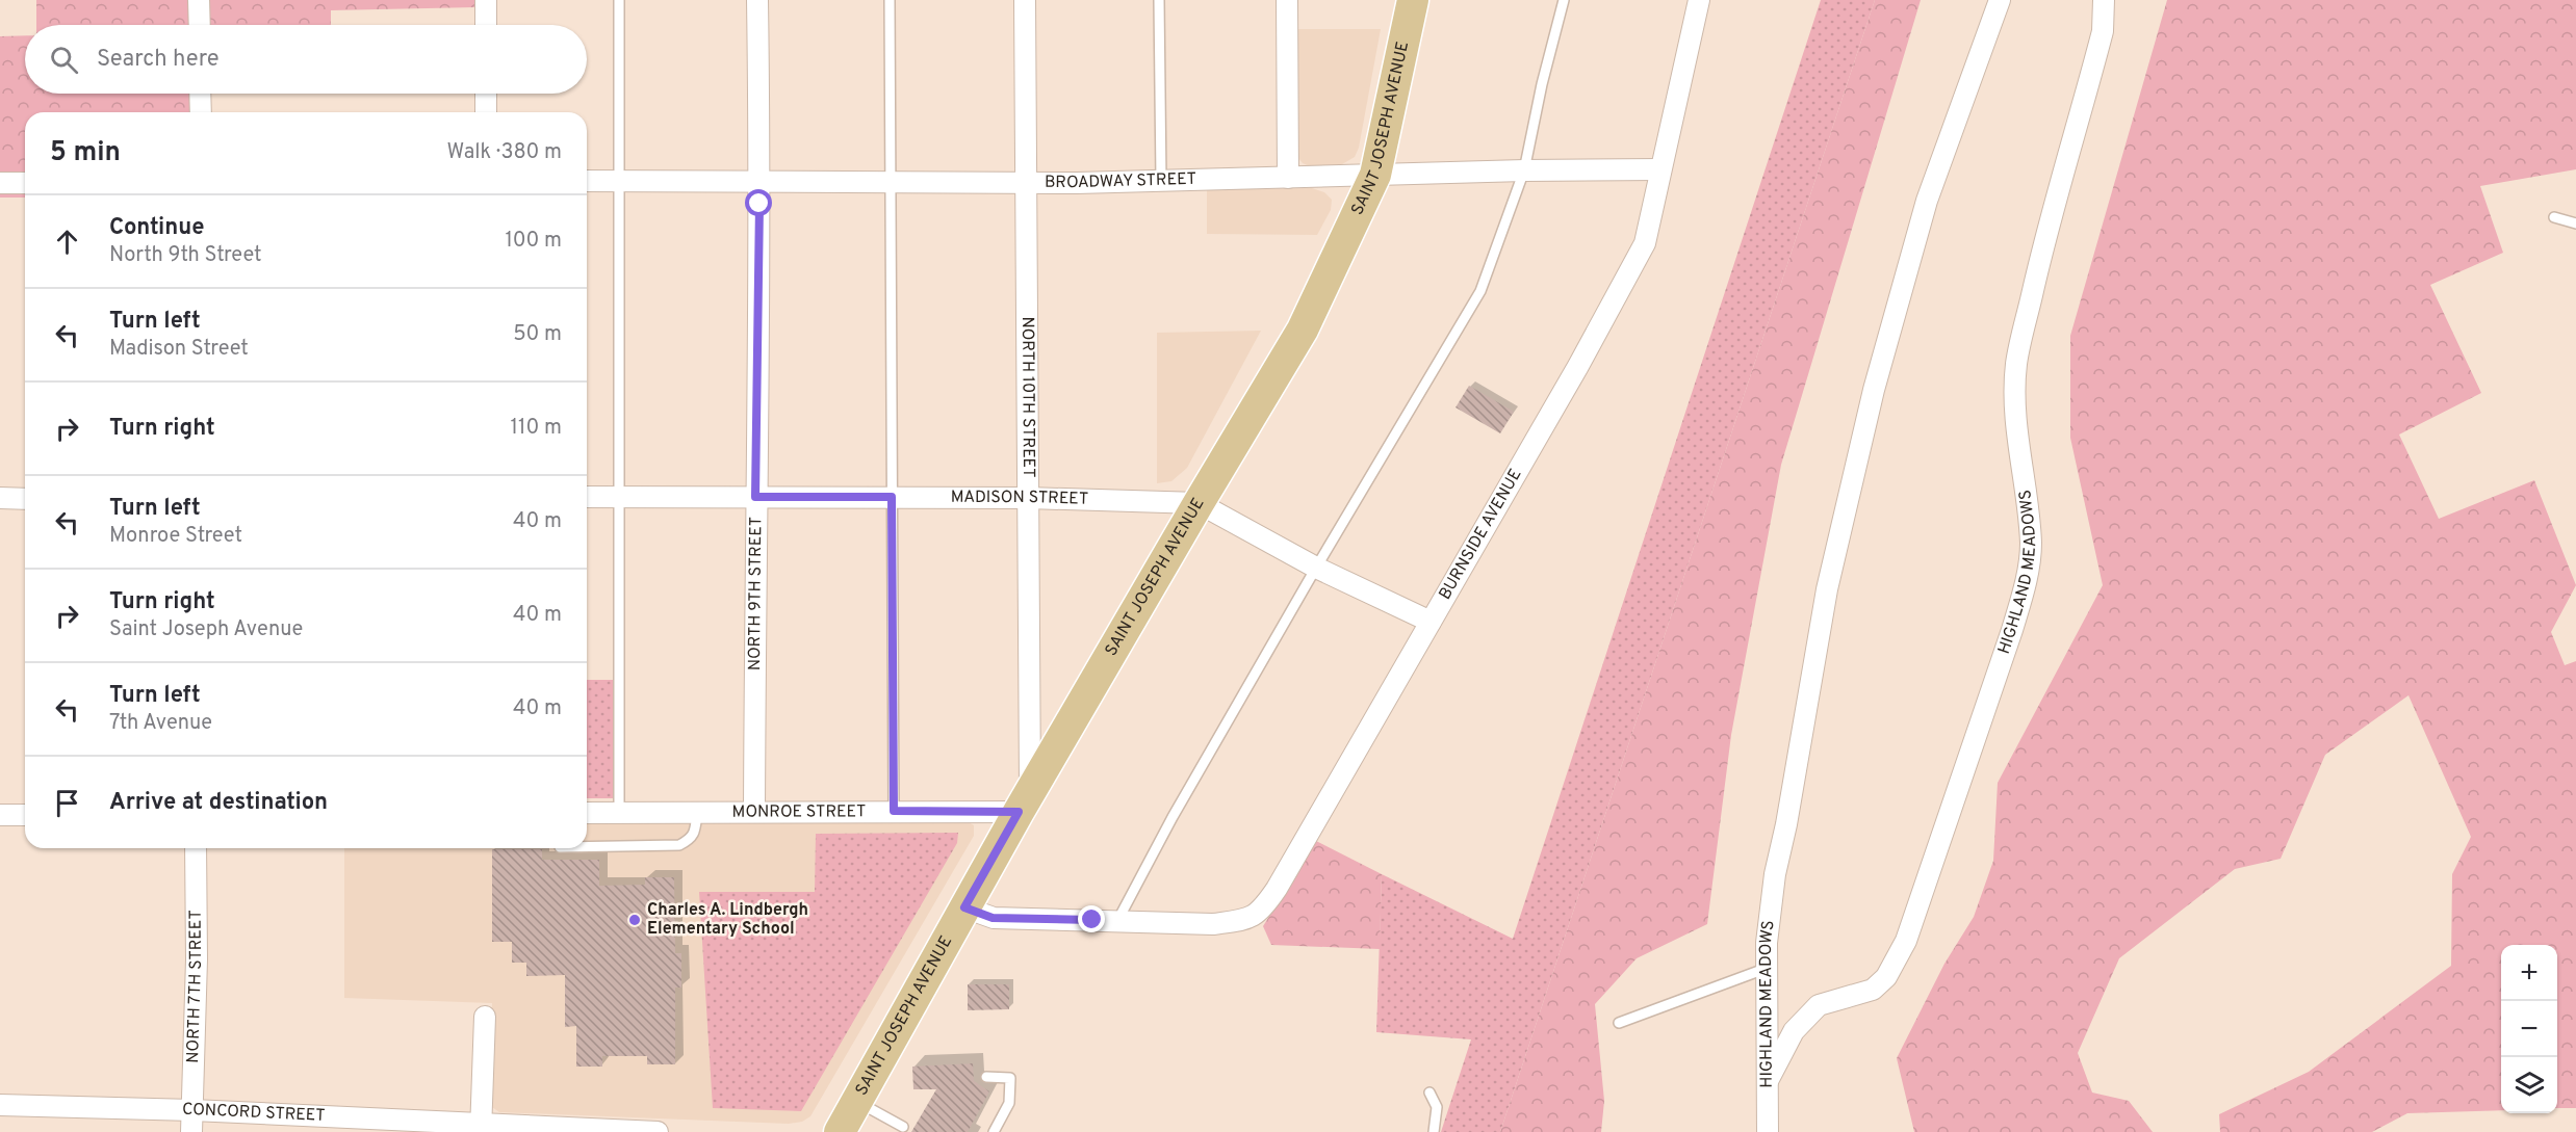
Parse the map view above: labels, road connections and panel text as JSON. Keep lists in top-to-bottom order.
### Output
{
  "streets": {
    "main road": ["SAINT JOSEPH AVENUE"],
    "street": [
      "BROADWAY STREET",
      "NORTH 10TH STREET",
      "MADISON STREET",
      "BURNSIDE AVENUE",
      "HIGHLAND MEADOWS",
      "NORTH 9TH STREET",
      "MONROE STREET",
      "NORTH 7TH STREET",
      "CONCORD STREET"
    ]
  },
  "crossings": [
    ["SAINT JOSEPH AVENUE", "BROADWAY STREET"],
    ["SAINT JOSEPH AVENUE", "NORTH 10TH STREET"],
    ["SAINT JOSEPH AVENUE", "MADISON STREET"],
    ["SAINT JOSEPH AVENUE", "BURNSIDE AVENUE"],
    ["SAINT JOSEPH AVENUE", "MONROE STREET"],
    ["BROADWAY STREET", "NORTH 10TH STREET"],
    ["BROADWAY STREET", "BURNSIDE AVENUE"],
    ["BROADWAY STREET", "NORTH 9TH STREET"],
    ["NORTH 10TH STREET", "MADISON STREET"],
    ["NORTH 10TH STREET", "MONROE STREET"],
    ["MADISON STREET", "BURNSIDE AVENUE"],
    ["MADISON STREET", "NORTH 9TH STREET"],
    ["NORTH 9TH STREET", "MONROE STREET"],
    ["NORTH 7TH STREET", "CONCORD STREET"]
  ],
  "places": ["Charles A. Lindbergh Elementary School"],
  "page": {
    "search": "Search here",
    "heading": ["5 min", "Walk · 380 m"],
    "list": [
      ["Continue", "North 9th Street", "100 m"],
      ["Turn left", "Madison Street", "50 m"],
      ["Turn right", "110 m"],
      ["Turn left", "Monroe Street", "40 m"],
      ["Turn right", "Saint Joseph Avenue", "40 m"],
      ["Turn left", "7th Avenue", "40 m"],
      "Arrive at destination"
    ],
    "map_buttons": ["+", "−"]
  }
}
